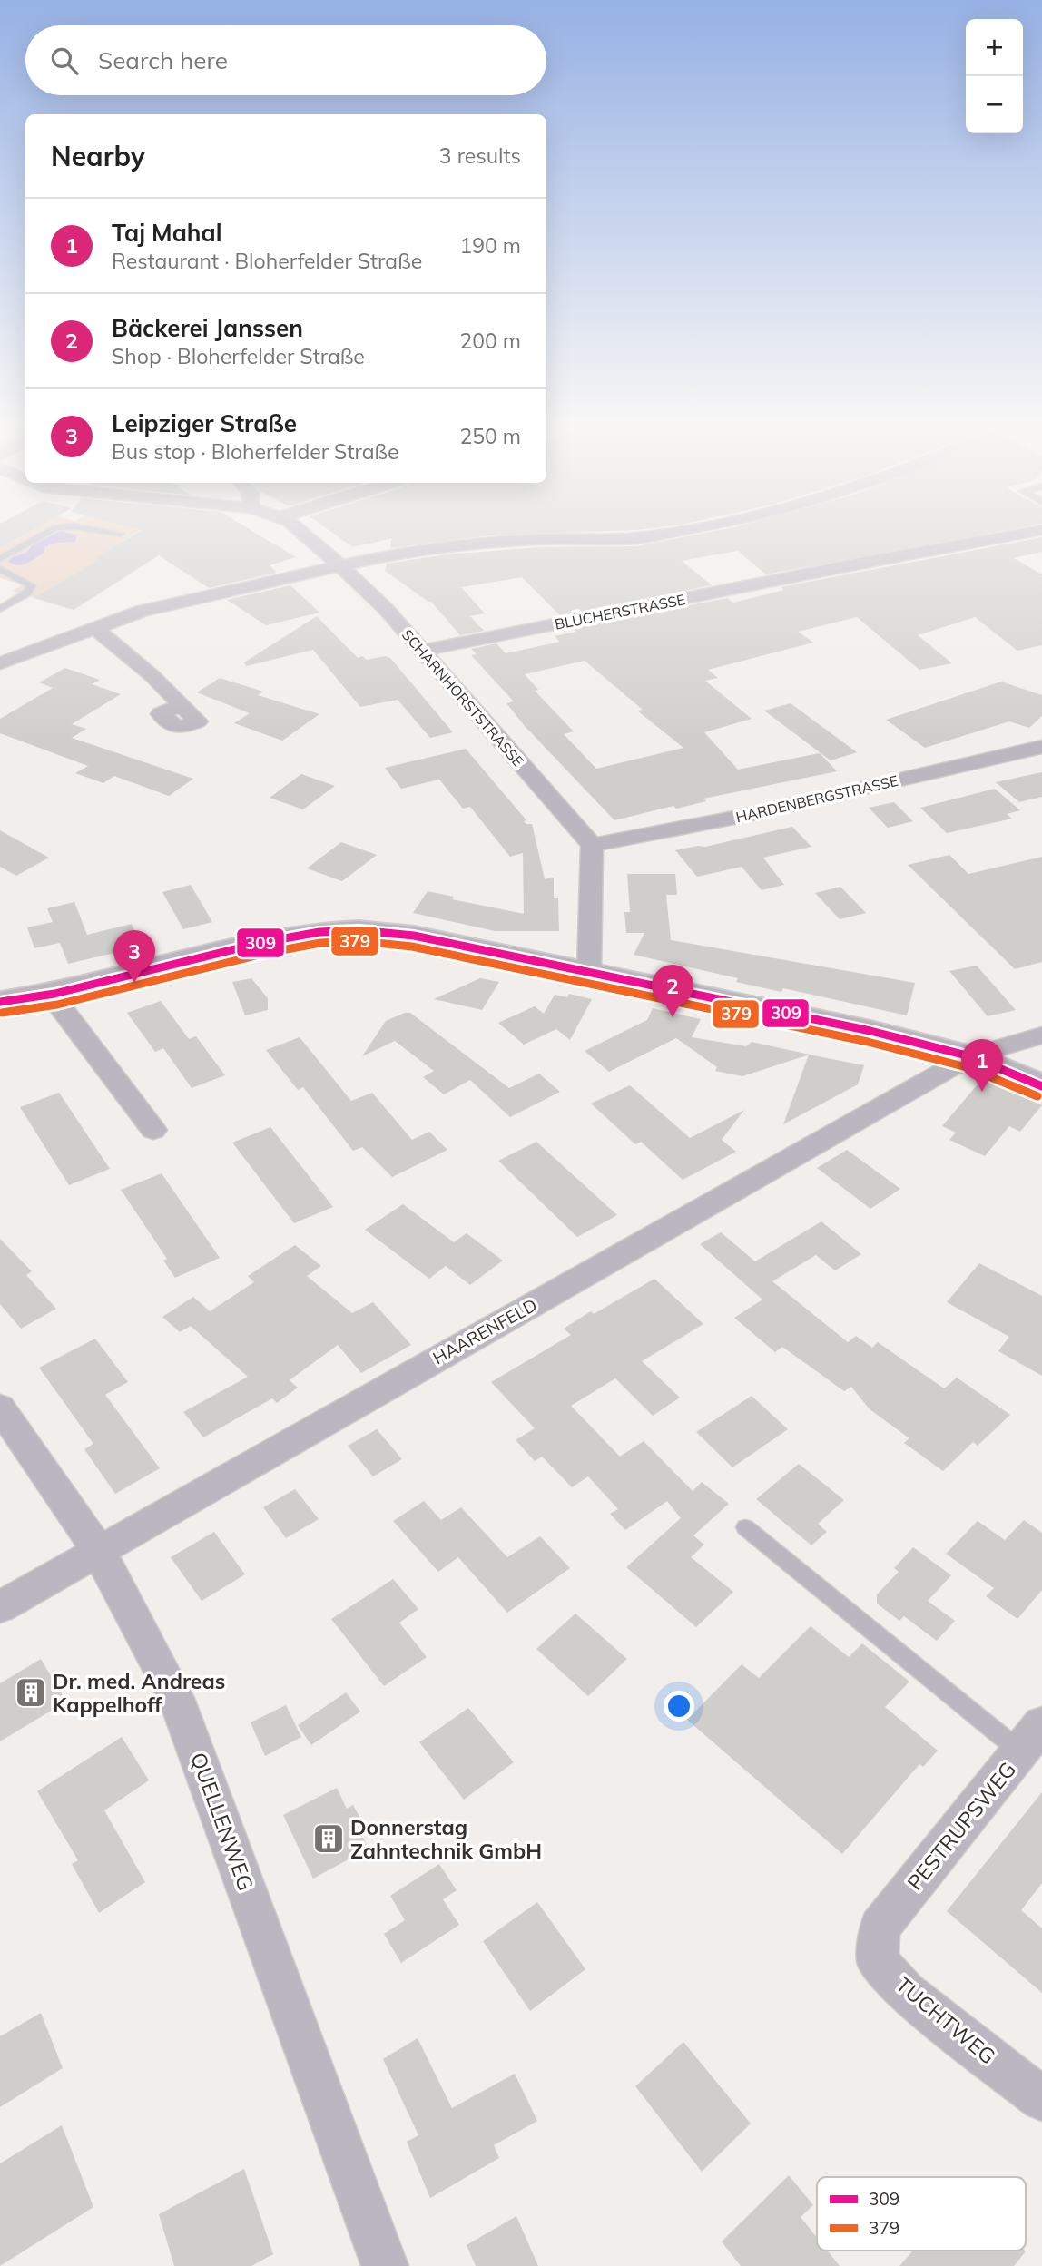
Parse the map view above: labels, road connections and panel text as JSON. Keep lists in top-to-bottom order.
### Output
{
  "streets": {
    "street": [
      "BLÜCHERSTRASSE",
      "SCHARNHORSTSTRASSE",
      "HARDENBERGSTRASSE",
      "HAARENFELD",
      "QUELLENWEG",
      "PESTRUPSWEG",
      "TUCHTWEG"
    ]
  },
  "crossings": [
    ["BLÜCHERSTRASSE", "SCHARNHORSTSTRASSE"],
    ["SCHARNHORSTSTRASSE", "HARDENBERGSTRASSE"],
    ["HAARENFELD", "QUELLENWEG"],
    ["PESTRUPSWEG", "TUCHTWEG"]
  ],
  "places": {
    "building": ["Dr. med. Andreas Kappelhoff", "Donnerstag Zahntechnik GmbH"]
  },
  "lines": ["transit line 309", "transit line 379"],
  "legend": ["309", "379"],
  "page": {
    "map_buttons": ["+", "−"],
    "search": "Search here",
    "heading": ["Nearby", "3 results"],
    "list": [
      {
        "mark": "1",
        "name": "Taj Mahal",
        "note": "Restaurant · Bloherfelder Straße",
        "value": "190 m"
      },
      {
        "mark": "2",
        "name": "Bäckerei Janssen",
        "note": "Shop · Bloherfelder Straße",
        "value": "200 m"
      },
      {
        "mark": "3",
        "name": "Leipziger Straße",
        "note": "Bus stop · Bloherfelder Straße",
        "value": "250 m"
      }
    ],
    "pins": ["3", "2", "1"]
  }
}
